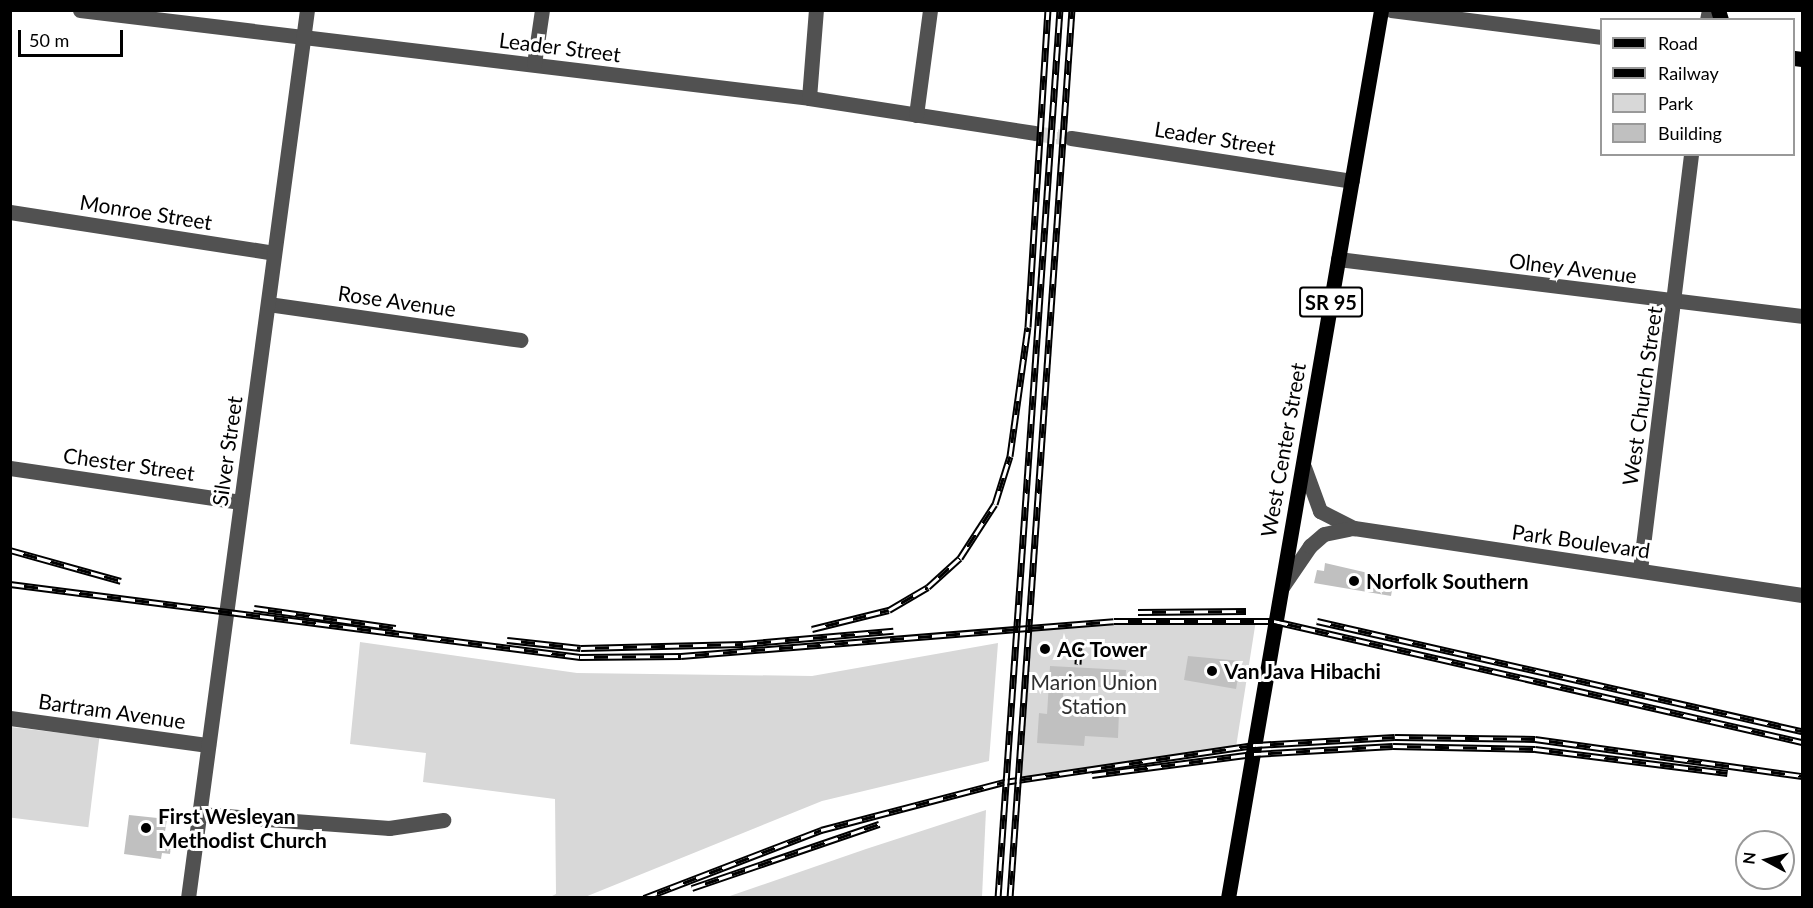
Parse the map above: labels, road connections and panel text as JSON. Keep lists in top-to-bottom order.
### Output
{
  "streets": {
    "main road": ["SR 95", "West Center Street"],
    "street": [
      "Leader Street",
      "Monroe Street",
      "Olney Avenue",
      "Rose Avenue",
      "West Church Street",
      "Silver Street",
      "Chester Street",
      "Park Boulevard",
      "Bartram Avenue"
    ]
  },
  "crossings": [
    ["Leader Street", "West Center Street"],
    ["Leader Street", "Silver Street"],
    ["Monroe Street", "Silver Street"],
    ["Olney Avenue", "West Church Street"],
    ["Olney Avenue", "West Center Street"],
    ["Rose Avenue", "Silver Street"],
    ["West Church Street", "Park Boulevard"],
    ["West Center Street", "Park Boulevard"],
    ["Silver Street", "Chester Street"],
    ["Silver Street", "Bartram Avenue"]
  ],
  "parks": ["Marion Union Station"],
  "places": [
    "Norfolk Southern",
    "AC Tower",
    "Van Java Hibachi",
    "First Wesleyan Methodist Church"
  ],
  "legend": [
    "Road",
    "Railway",
    "Park",
    "Building"
  ],
  "scale_bar": "50 m",
  "north": "left"
}
